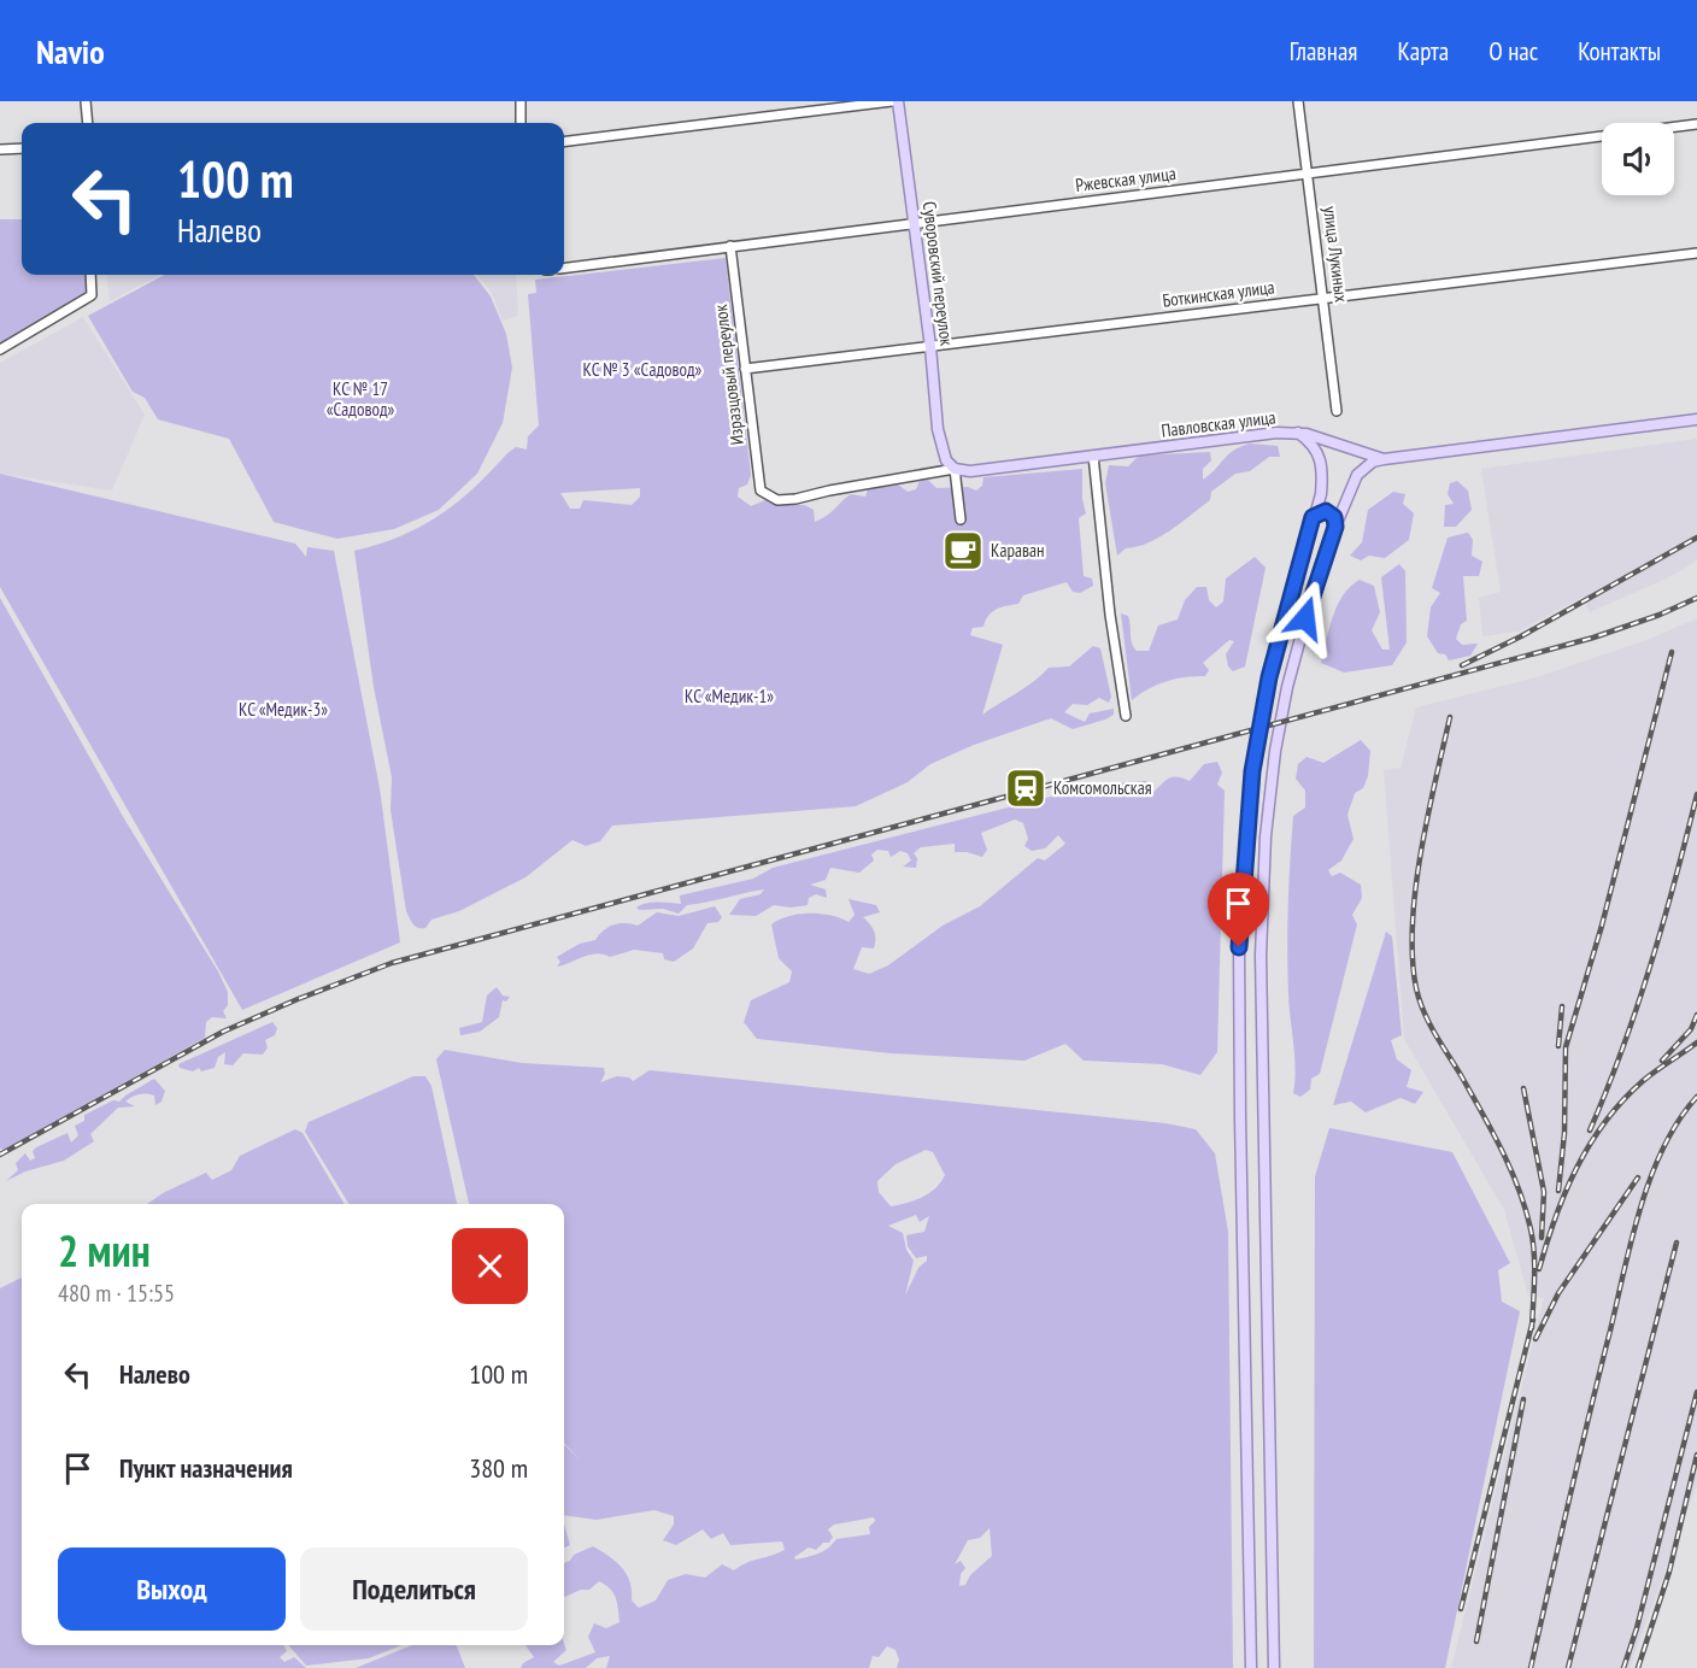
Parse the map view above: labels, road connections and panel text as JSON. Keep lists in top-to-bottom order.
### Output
{
  "streets": {
    "main road": ["Суворовский переулок", "Павловская улица"],
    "street": [
      "Ржевская улица",
      "улица Лукиных",
      "Боткинская улица",
      "Изразцовый переулок"
    ]
  },
  "crossings": [
    ["Ржевская улица", "улица Лукиных"],
    ["Ржевская улица", "Суворовский переулок"],
    ["Ржевская улица", "Изразцовый переулок"],
    ["улица Лукиных", "Боткинская улица"],
    ["Суворовский переулок", "Боткинская улица"],
    ["Суворовский переулок", "Павловская улица"],
    ["Боткинская улица", "Изразцовый переулок"],
    ["Изразцовый переулок", "Павловская улица"]
  ],
  "parks": [
    "КС № 3 «Садовод»",
    "КС № 17 «Садовод»",
    "КС «Медик-1»",
    "КС «Медик-3»"
  ],
  "places": {
    "cafe": ["Караван"],
    "station": ["Комсомольская"]
  },
  "page": {
    "header": "Navio",
    "nav": [
      "Главная",
      "Карта",
      "О нас",
      "Контакты"
    ],
    "turn": ["100 m", "Налево"],
    "heading": ["2 мин", "480 m · 15:55"],
    "list": [
      {
        "name": "Налево",
        "value": "100 m"
      },
      {
        "name": "Пункт назначения",
        "value": "380 m"
      }
    ],
    "buttons": ["Выход", "Поделиться"]
  }
}
